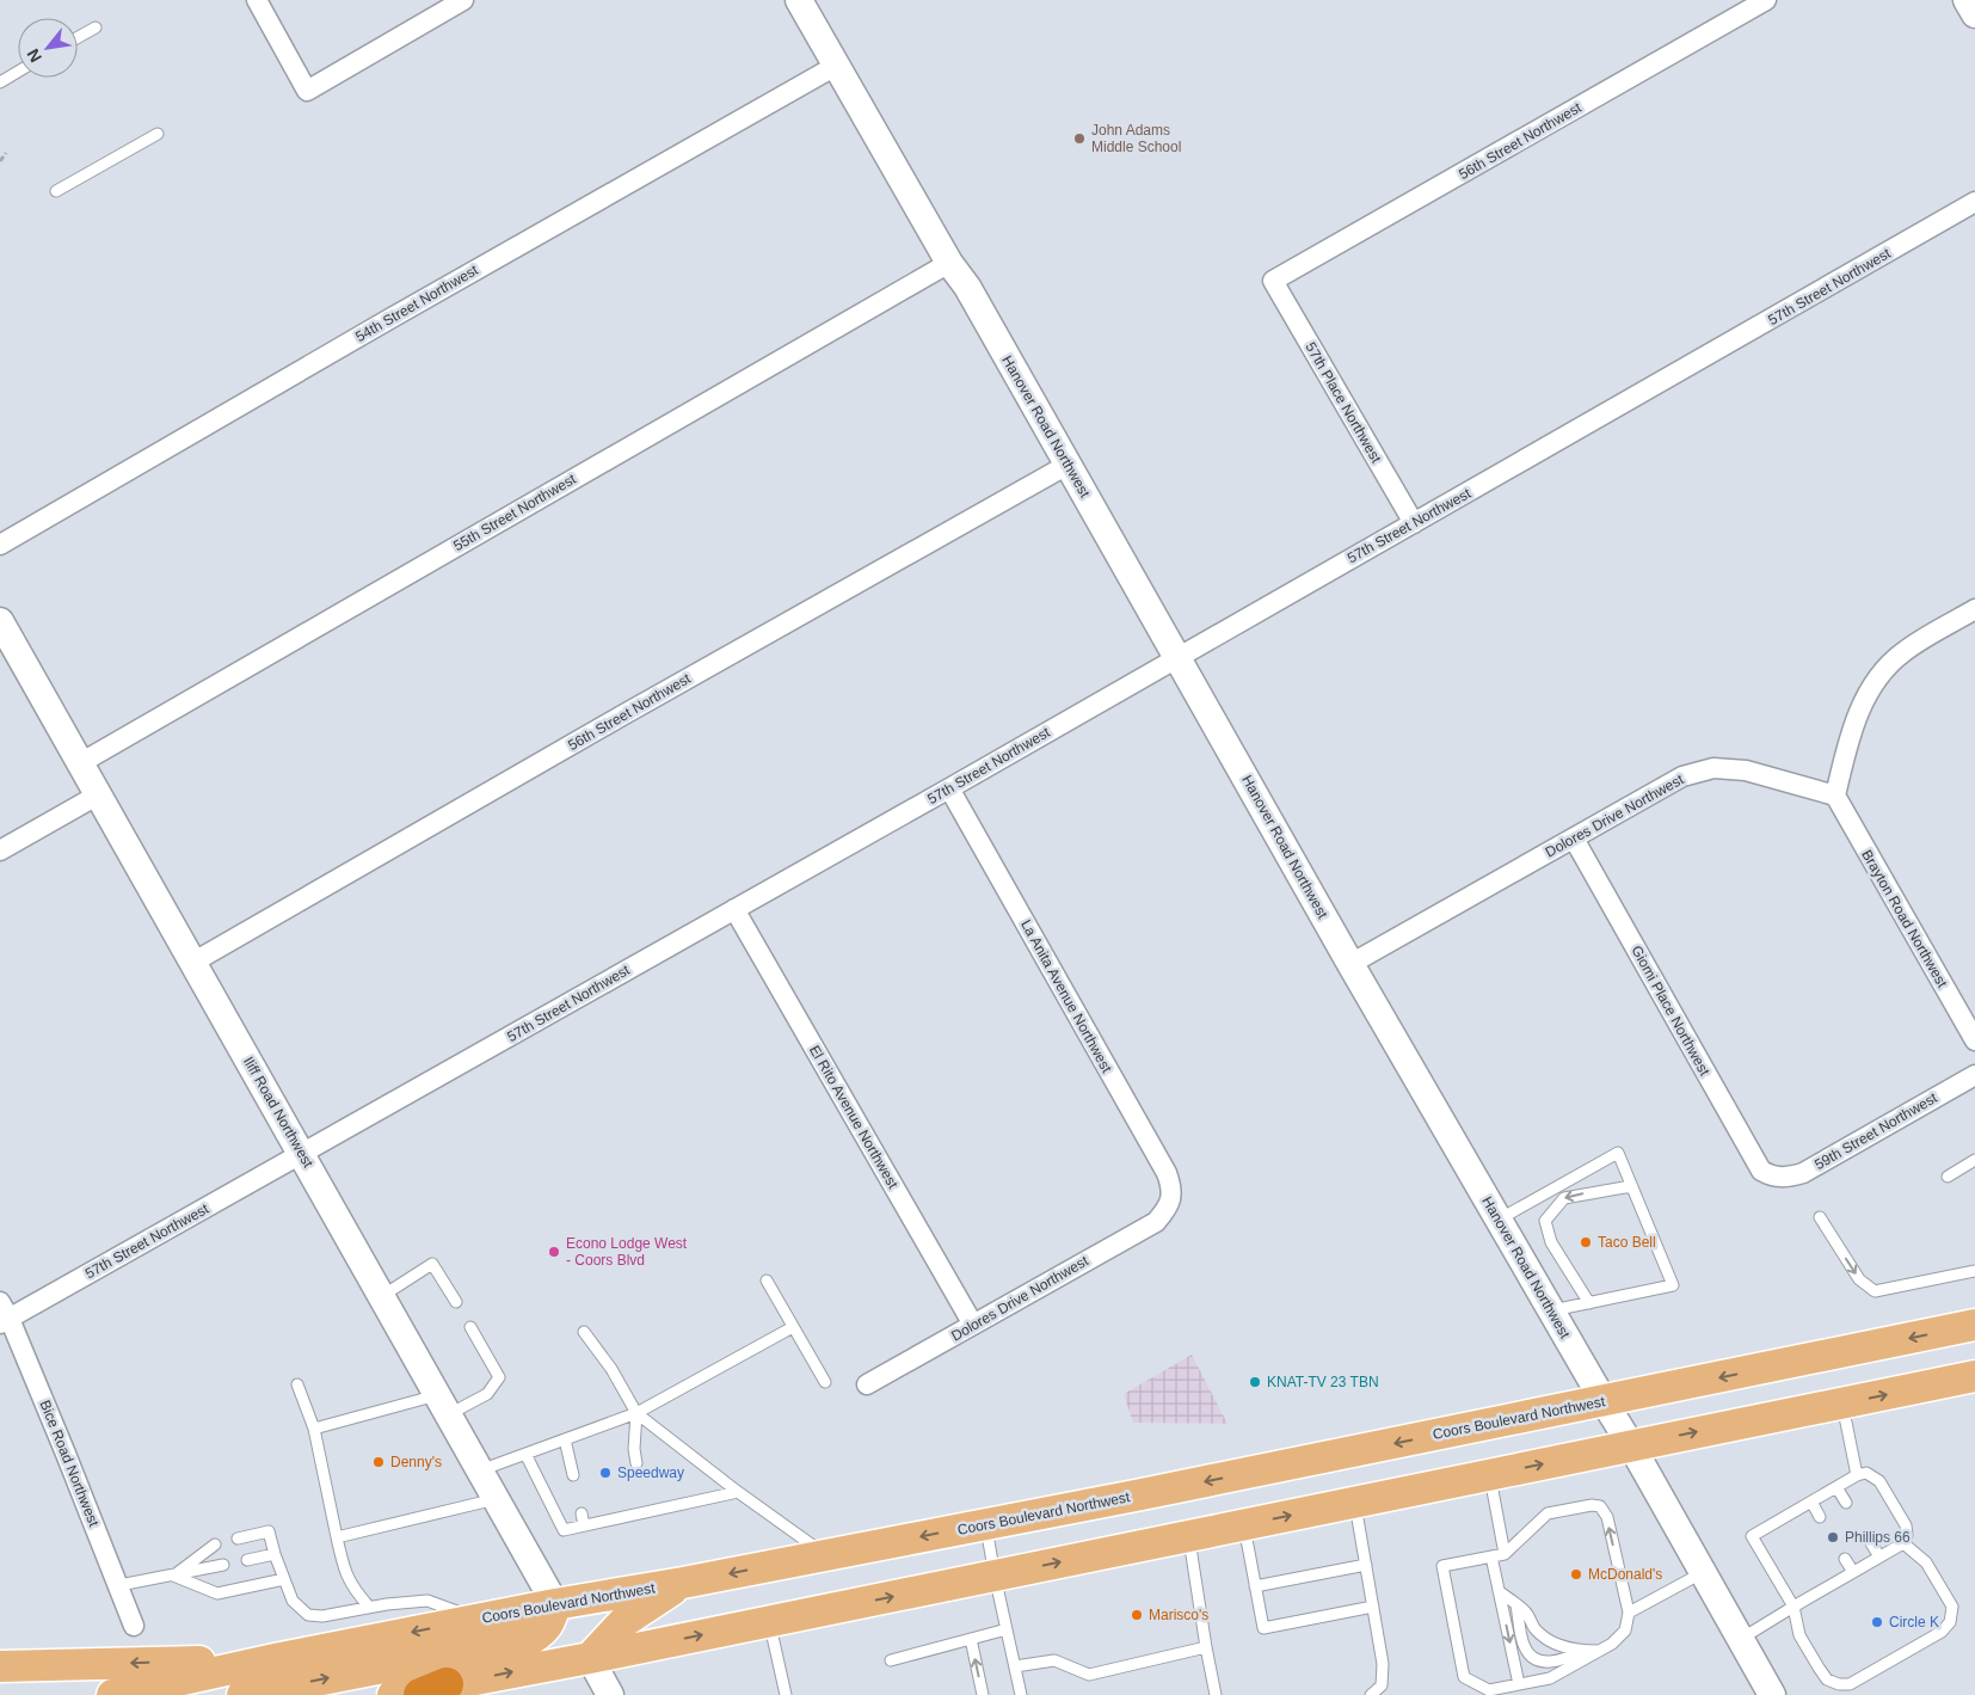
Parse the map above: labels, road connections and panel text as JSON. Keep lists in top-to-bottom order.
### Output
{
  "streets": {
    "main road": ["Coors Boulevard Northwest"],
    "street": [
      "56th Street Northwest",
      "57th Street Northwest",
      "54th Street Northwest",
      "57th Place Northwest",
      "Hanover Road Northwest",
      "55th Street Northwest",
      "Dolores Drive Northwest",
      "Brayton Road Northwest",
      "La Anita Avenue Northwest",
      "Giomi Place Northwest",
      "Iliff Road Northwest",
      "El Rito Avenue Northwest",
      "59th Street Northwest",
      "Bice Road Northwest"
    ]
  },
  "crossings": [
    ["56th Street Northwest", "57th Place Northwest"],
    ["56th Street Northwest", "Hanover Road Northwest"],
    ["56th Street Northwest", "Iliff Road Northwest"],
    ["57th Street Northwest", "57th Place Northwest"],
    ["57th Street Northwest", "Hanover Road Northwest"],
    ["57th Street Northwest", "La Anita Avenue Northwest"],
    ["57th Street Northwest", "Iliff Road Northwest"],
    ["57th Street Northwest", "El Rito Avenue Northwest"],
    ["57th Street Northwest", "Bice Road Northwest"],
    ["54th Street Northwest", "Hanover Road Northwest"],
    ["Hanover Road Northwest", "55th Street Northwest"],
    ["Hanover Road Northwest", "Dolores Drive Northwest"],
    ["Hanover Road Northwest", "Coors Boulevard Northwest"],
    ["55th Street Northwest", "Iliff Road Northwest"],
    ["Dolores Drive Northwest", "Brayton Road Northwest"],
    ["Dolores Drive Northwest", "La Anita Avenue Northwest"],
    ["Dolores Drive Northwest", "Giomi Place Northwest"],
    ["Dolores Drive Northwest", "El Rito Avenue Northwest"],
    ["Giomi Place Northwest", "59th Street Northwest"],
    ["Iliff Road Northwest", "Coors Boulevard Northwest"]
  ],
  "places": [
    "John Adams Middle School",
    "Taco Bell",
    "Econo Lodge West - Coors Blvd",
    "KNAT-TV 23 TBN",
    "Denny's",
    "Speedway",
    "Phillips 66",
    "McDonald's",
    "Marisco's",
    "Circle K"
  ],
  "north": "bottom left"
}
